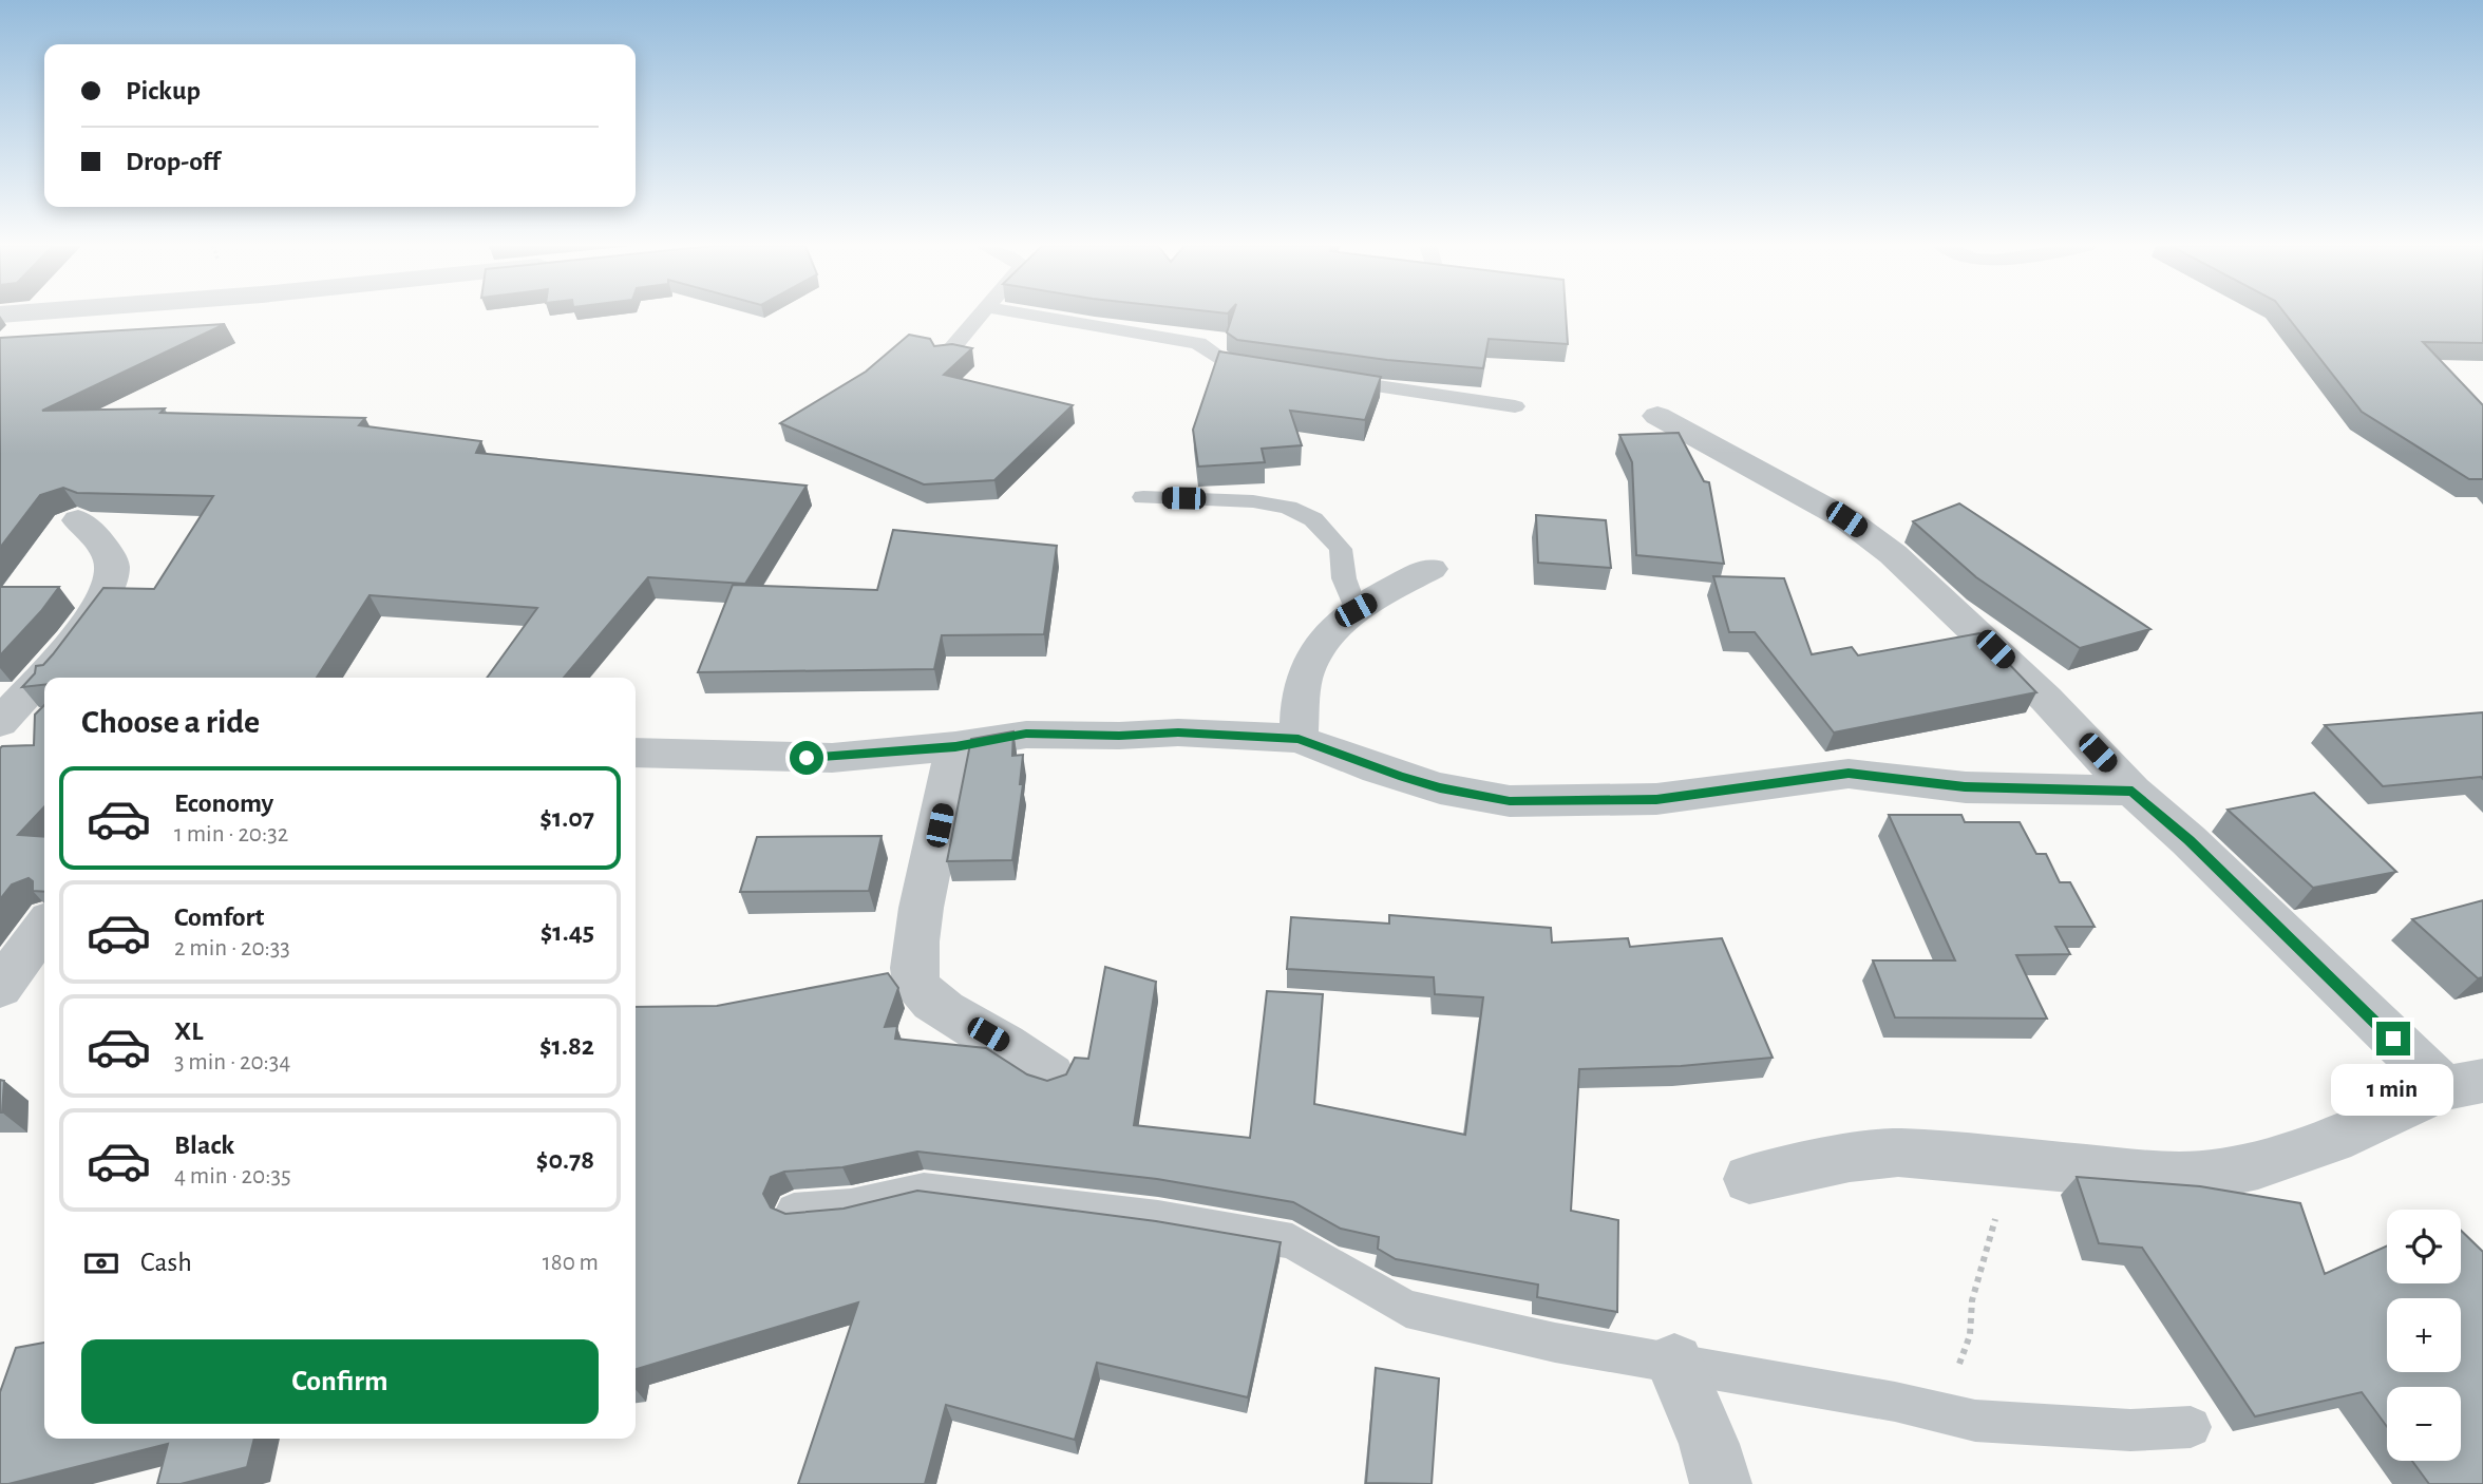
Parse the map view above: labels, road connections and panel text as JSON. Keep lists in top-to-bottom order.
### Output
{
  "page": {
    "banner": ["Pickup", "Drop-off"],
    "heading": "Choose a ride",
    "list": [
      {
        "name": "Economy",
        "note": "1 min · 20:32",
        "value": "$1.07"
      },
      {
        "name": "Comfort",
        "note": "2 min · 20:33",
        "value": "$1.45"
      },
      {
        "name": "XL",
        "note": "3 min · 20:34",
        "value": "$1.82"
      },
      {
        "name": "Black",
        "note": "4 min · 20:35",
        "value": "$0.78"
      }
    ],
    "bubble": "1 min",
    "map_buttons": ["+", "−"],
    "pay": ["Cash", "180 m"],
    "buttons": "Confirm"
  }
}
